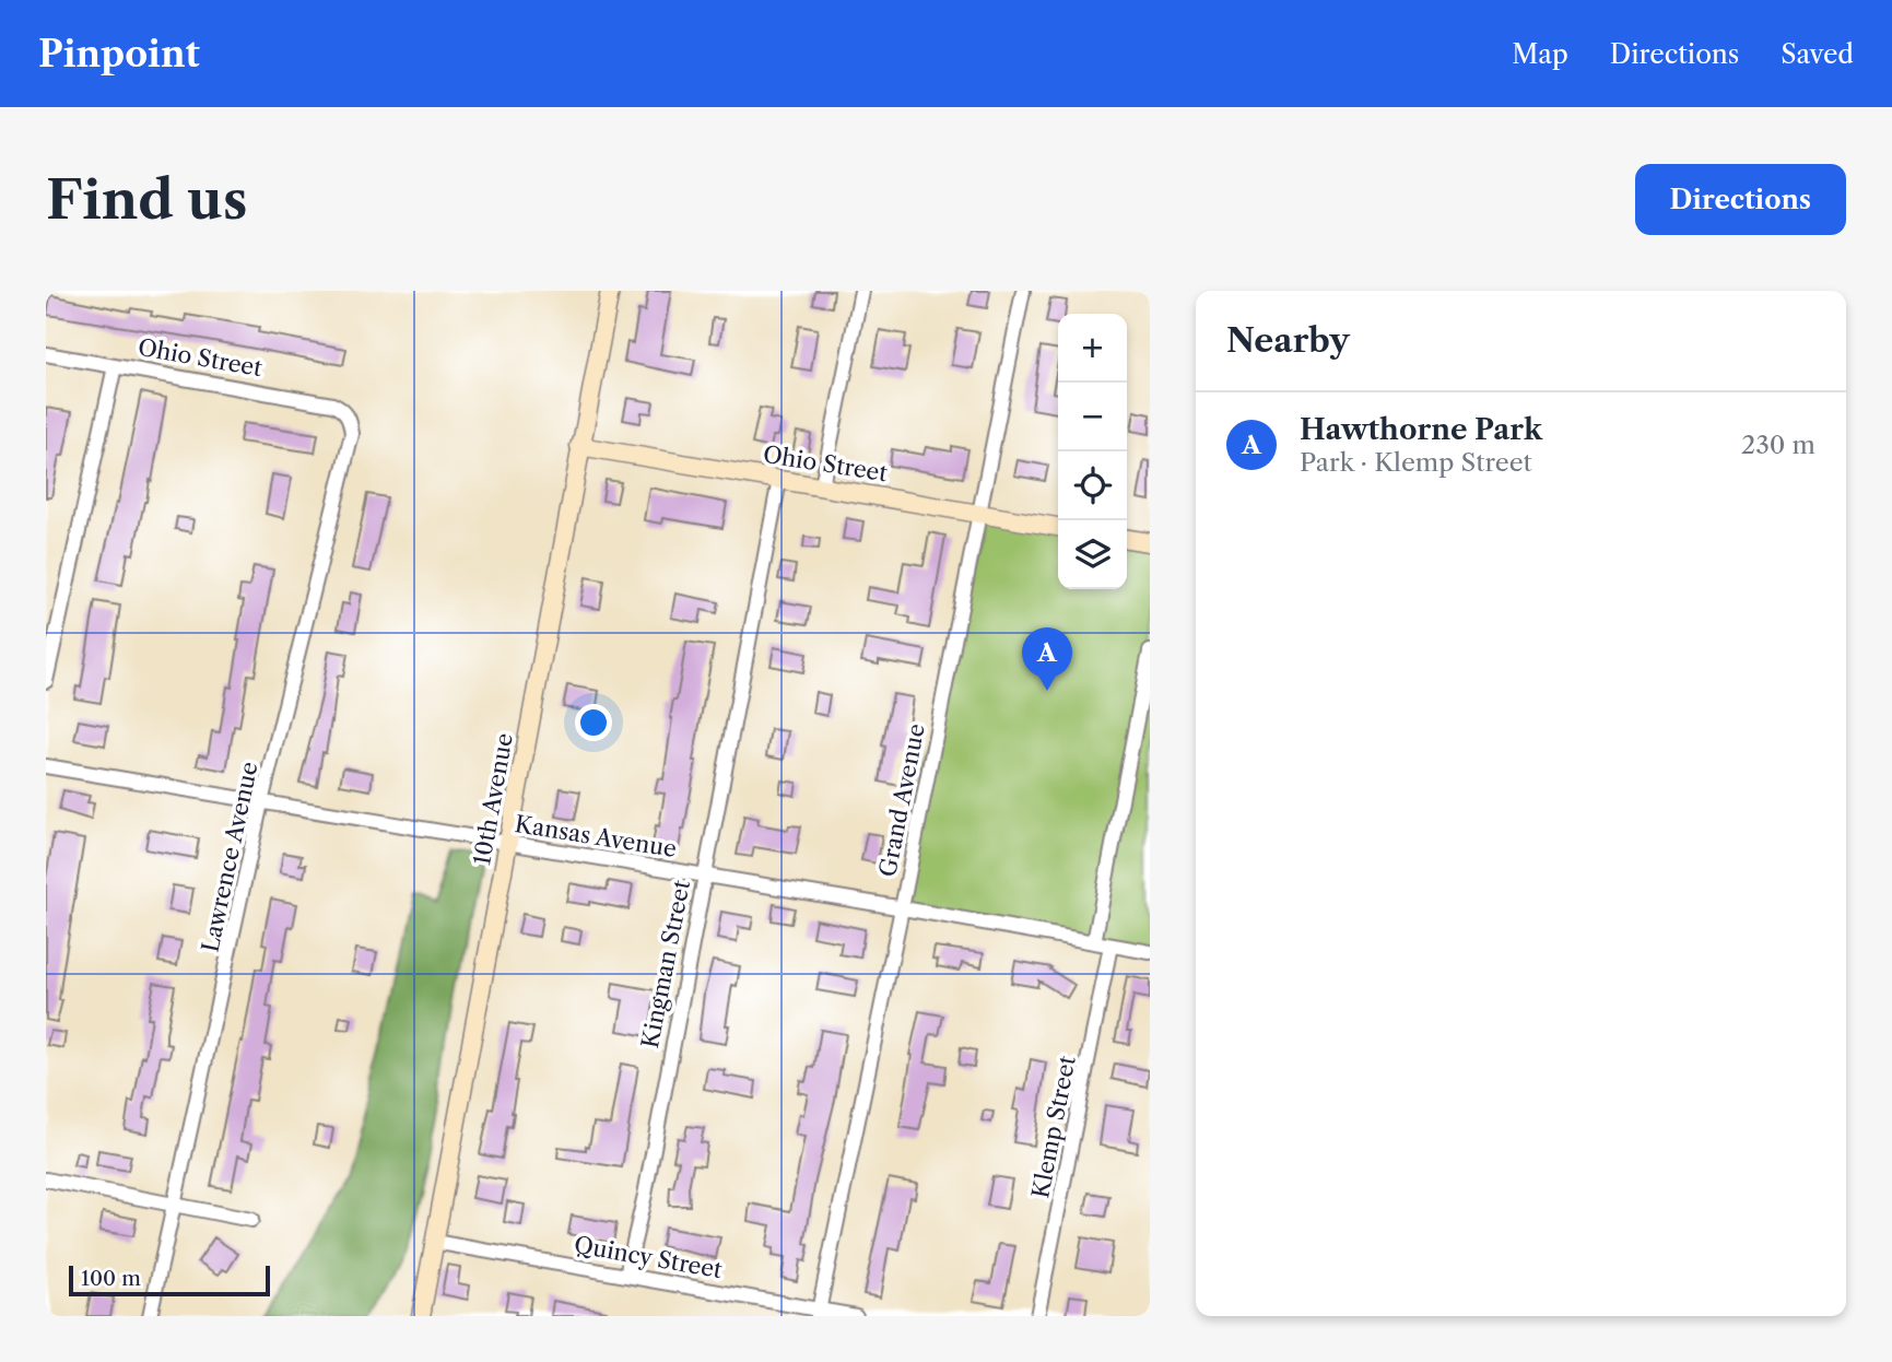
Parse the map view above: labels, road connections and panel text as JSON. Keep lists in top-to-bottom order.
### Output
{
  "streets": {
    "street": [
      "Ohio Street",
      "10th Avenue",
      "Grand Avenue",
      "Kansas Avenue",
      "Lawrence Avenue",
      "Kingman Street",
      "Klemp Street",
      "Quincy Street"
    ]
  },
  "crossings": [
    ["Ohio Street", "10th Avenue"],
    ["Ohio Street", "Grand Avenue"],
    ["Ohio Street", "Lawrence Avenue"],
    ["Ohio Street", "Kingman Street"],
    ["10th Avenue", "Kansas Avenue"],
    ["10th Avenue", "Quincy Street"],
    ["Grand Avenue", "Kansas Avenue"],
    ["Grand Avenue", "Quincy Street"],
    ["Kansas Avenue", "Lawrence Avenue"],
    ["Kansas Avenue", "Kingman Street"],
    ["Kansas Avenue", "Klemp Street"],
    ["Kingman Street", "Quincy Street"]
  ],
  "scale_bar": "100 m",
  "page": {
    "header": "Pinpoint",
    "nav": ["Map", "Directions", "Saved"],
    "buttons": "Directions",
    "title": "Find us",
    "heading": "Nearby",
    "map_buttons": ["+", "−"],
    "list": [
      {
        "mark": "A",
        "name": "Hawthorne Park",
        "note": "Park · Klemp Street",
        "value": "230 m"
      }
    ],
    "pins": "A",
    "scale": "100 m"
  }
}
